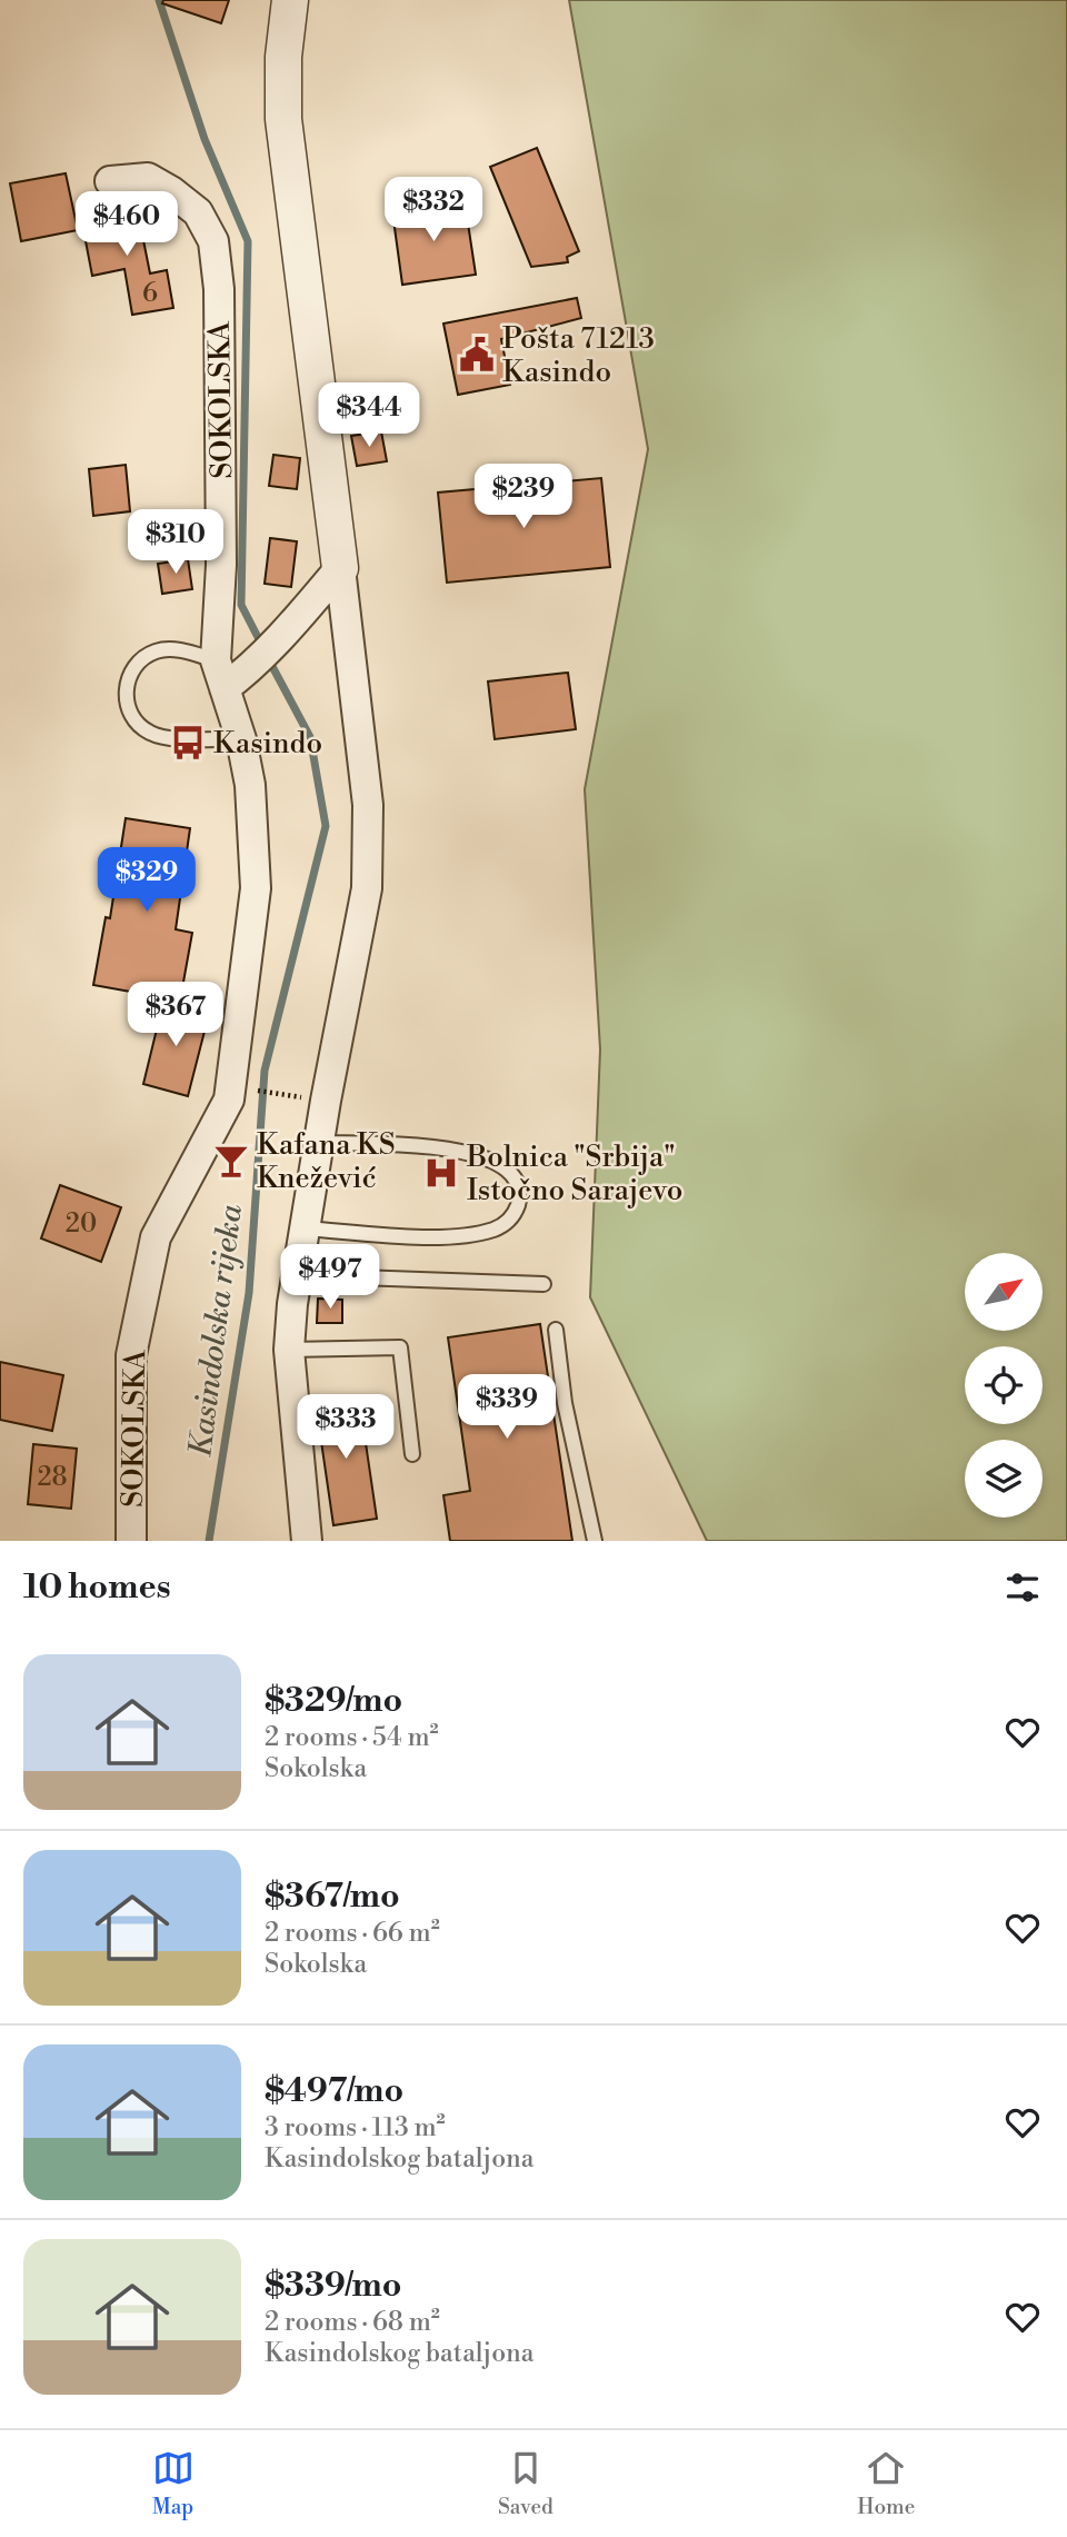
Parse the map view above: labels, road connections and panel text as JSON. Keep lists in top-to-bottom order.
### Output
{
  "streets": {
    "street": ["SOKOLSKA"]
  },
  "water": ["Kasindolska rijeka"],
  "places": {
    "public building": ["Pošta 71213 Kasindo"],
    "bus stop": ["Kasindo"],
    "bar": ["Kafana KS Knežević"],
    "hospital": ["Bolnica \"Srbija\" Istočno Sarajevo"]
  },
  "house_numbers": ["6", "20", "28"],
  "north": "top right",
  "page": {
    "price": [
      "$332",
      "$460",
      "$344",
      "$239",
      "$310",
      "$329",
      "$367",
      "$497",
      "$339",
      "$333"
    ],
    "heading": "10 homes",
    "list": [
      {
        "name": "$329/mo",
        "note": "2 rooms · 54 m² · Sokolska"
      },
      {
        "name": "$367/mo",
        "note": "2 rooms · 66 m² · Sokolska"
      },
      {
        "name": "$497/mo",
        "note": "3 rooms · 113 m² · Kasindolskog bataljona"
      },
      {
        "name": "$339/mo",
        "note": "2 rooms · 68 m² · Kasindolskog bataljona"
      }
    ],
    "tabs": ["Map", "Saved", "Home"]
  }
}
